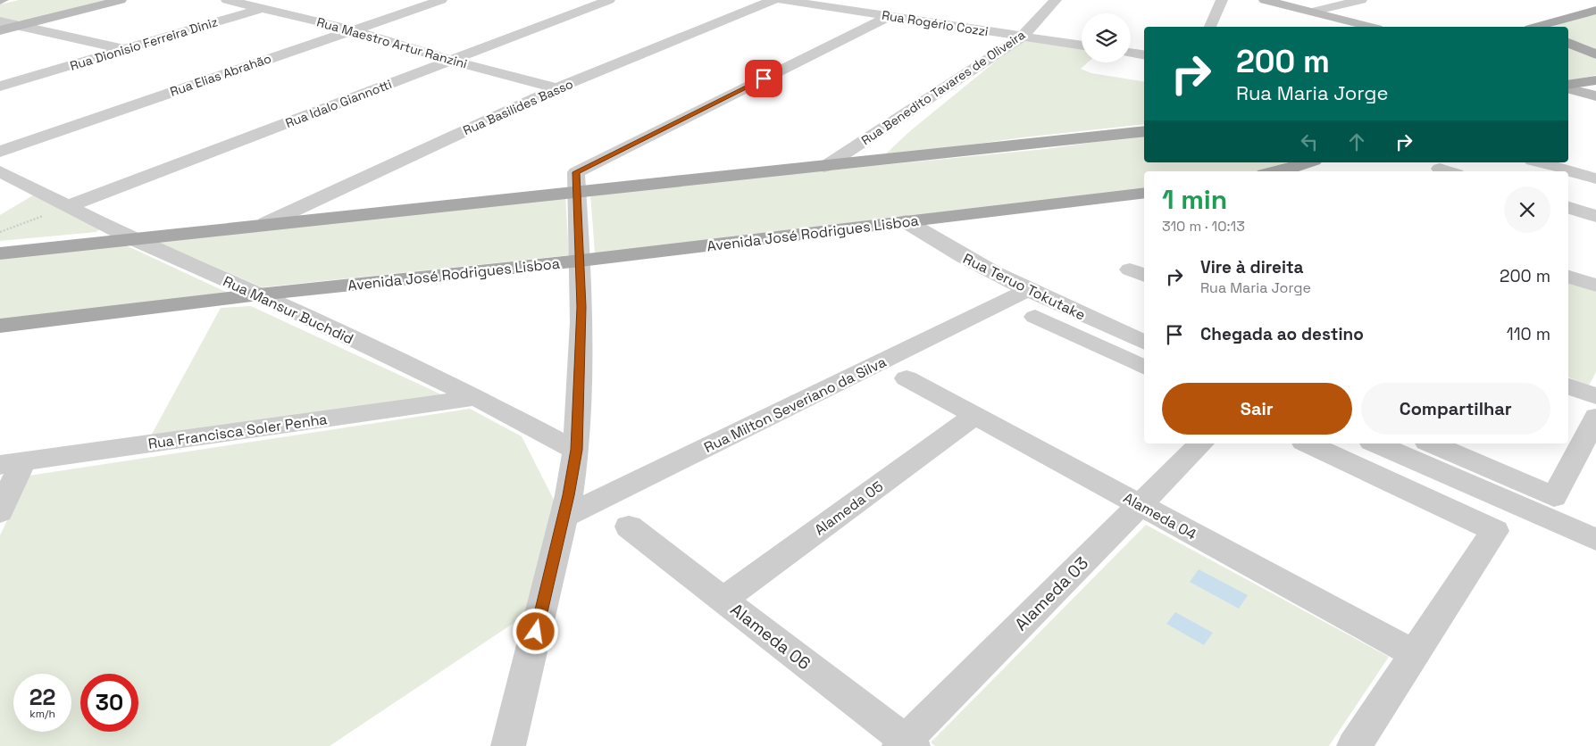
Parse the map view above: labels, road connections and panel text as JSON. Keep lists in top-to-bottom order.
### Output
{
  "streets": {
    "main road": ["Avenida José Rodrigues Lisboa"],
    "street": [
      "Rua Rogério Cozzi",
      "Rua Maestro Artur Ranzini",
      "Rua Dionisio Ferreira Diniz",
      "Rua Elias Abrahão",
      "Rua Benedito Tavares de Oliveira",
      "Rua Idalo Giannotti",
      "Rua Basilides Basso",
      "Rua Teruo Tokutake",
      "Rua Mansur Buchdid",
      "Rua Milton Severiano da Silva",
      "Rua Francisca Soler Penha",
      "Alameda 05",
      "Alameda 04",
      "Alameda 03",
      "Alameda 06"
    ]
  },
  "crossings": [
    ["Rua Rogério Cozzi", "Rua Benedito Tavares de Oliveira"],
    ["Rua Maestro Artur Ranzini", "Rua Dionisio Ferreira Diniz"],
    ["Rua Maestro Artur Ranzini", "Rua Elias Abrahão"],
    ["Rua Maestro Artur Ranzini", "Rua Idalo Giannotti"],
    ["Rua Maestro Artur Ranzini", "Rua Basilides Basso"],
    ["Rua Idalo Giannotti", "Rua Mansur Buchdid"],
    ["Avenida José Rodrigues Lisboa", "Rua Teruo Tokutake"],
    ["Avenida José Rodrigues Lisboa", "Rua Mansur Buchdid"],
    ["Rua Teruo Tokutake", "Rua Milton Severiano da Silva"],
    ["Rua Mansur Buchdid", "Rua Francisca Soler Penha"],
    ["Alameda 05", "Alameda 04"],
    ["Alameda 05", "Alameda 06"],
    ["Alameda 04", "Alameda 03"],
    ["Alameda 03", "Alameda 06"]
  ],
  "page": {
    "turn": ["200 m", "Rua Maria Jorge"],
    "heading": ["1 min", "310 m · 10:13"],
    "list": [
      {
        "name": "Vire à direita",
        "note": "Rua Maria Jorge",
        "value": "200 m"
      },
      {
        "name": "Chegada ao destino",
        "value": "110 m"
      }
    ],
    "buttons": ["Sair", "Compartilhar"],
    "speed": "22 km/h",
    "limit": "30"
  }
}
